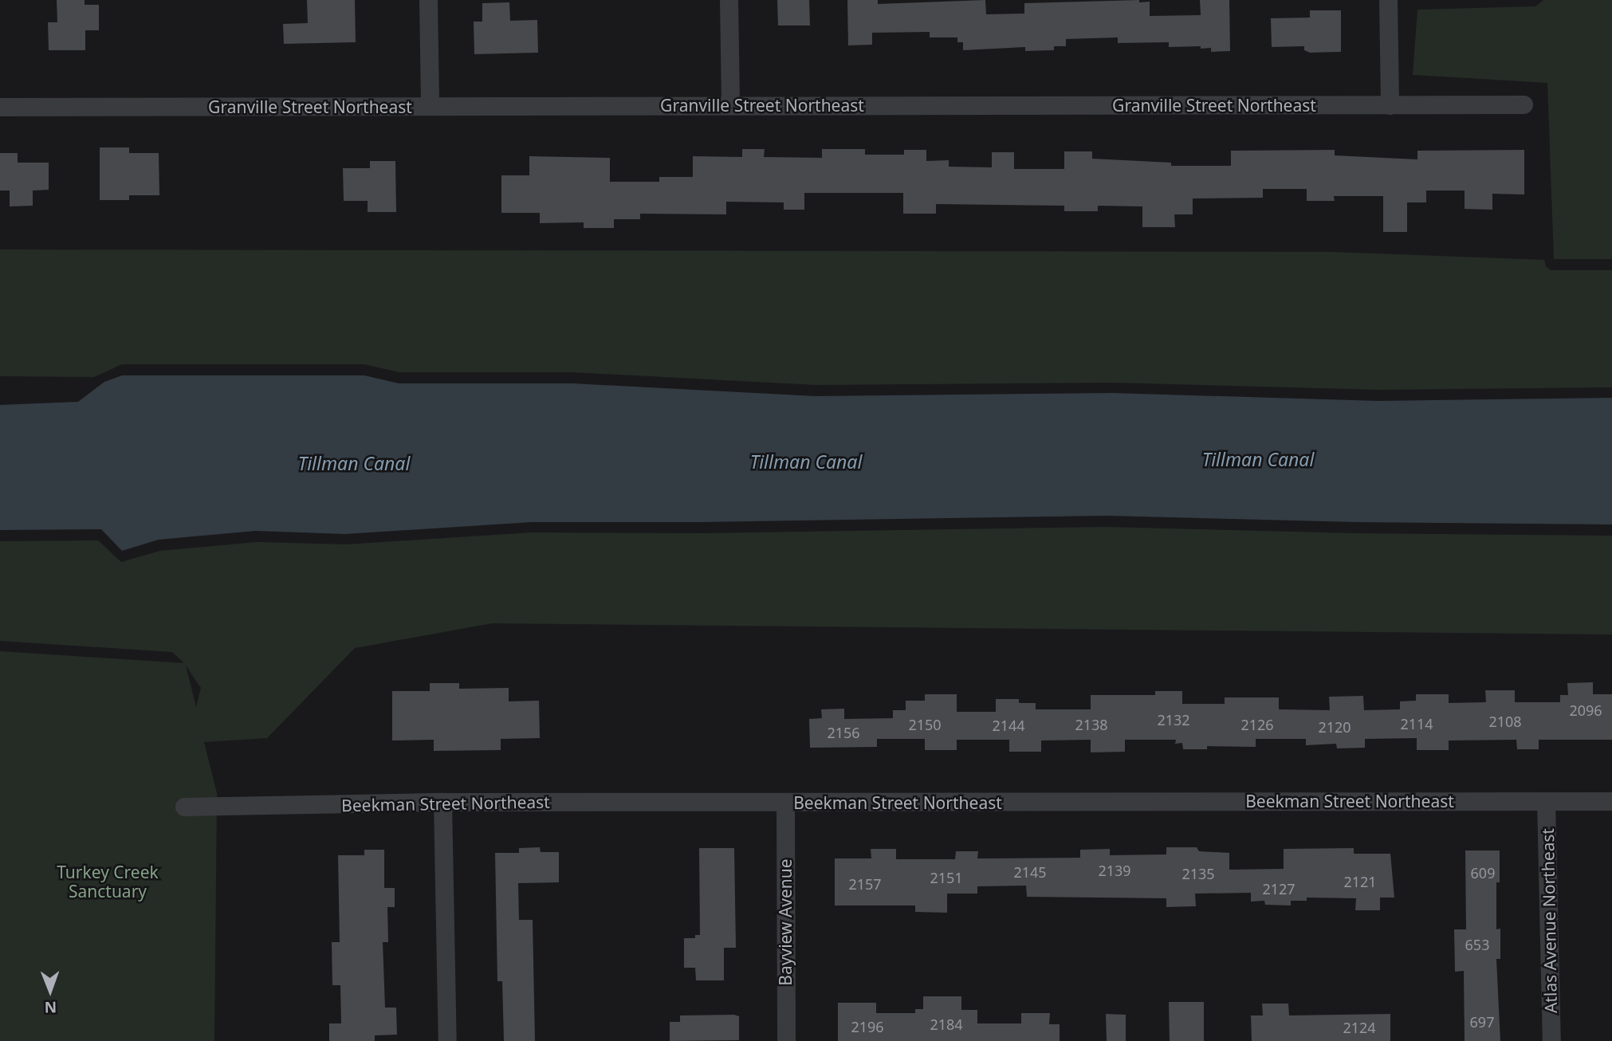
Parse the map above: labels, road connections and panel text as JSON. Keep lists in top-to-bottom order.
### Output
{
  "streets": {
    "street": [
      "Granville Street Northeast",
      "Beekman Street Northeast",
      "Atlas Avenue Northeast",
      "Bayview Avenue"
    ]
  },
  "crossings": [
    ["Beekman Street Northeast", "Atlas Avenue Northeast"],
    ["Beekman Street Northeast", "Bayview Avenue"]
  ],
  "water": ["Tillman Canal"],
  "parks": ["Turkey Creek Sanctuary"],
  "house_numbers": [
    "2096",
    "2132",
    "2108",
    "2114",
    "2150",
    "2138",
    "2126",
    "2144",
    "2120",
    "2156",
    "2139",
    "2145",
    "609",
    "2135",
    "2151",
    "2121",
    "2157",
    "2127",
    "653",
    "697",
    "2184",
    "2196",
    "2124"
  ],
  "north": "bottom"
}
